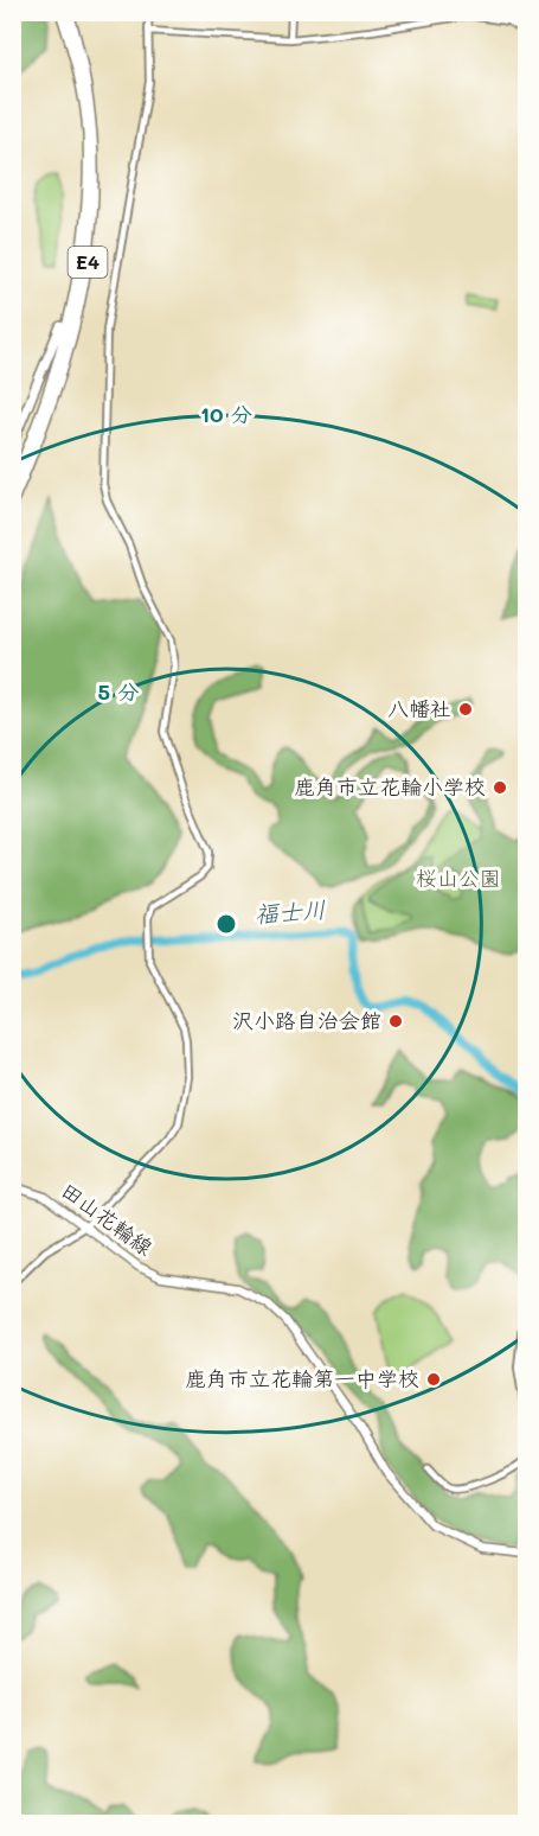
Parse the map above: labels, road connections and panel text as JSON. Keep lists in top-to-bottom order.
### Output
{
  "streets": {
    "highway": ["E4"],
    "main road": ["田山花輪線"]
  },
  "water": ["福士川"],
  "parks": ["桜山公園"],
  "places": [
    "八幡社",
    "鹿角市立花輪小学校",
    "沢小路自治会館",
    "鹿角市立花輪第一中学校"
  ],
  "rings": ["10 分", "5 分"]
}
